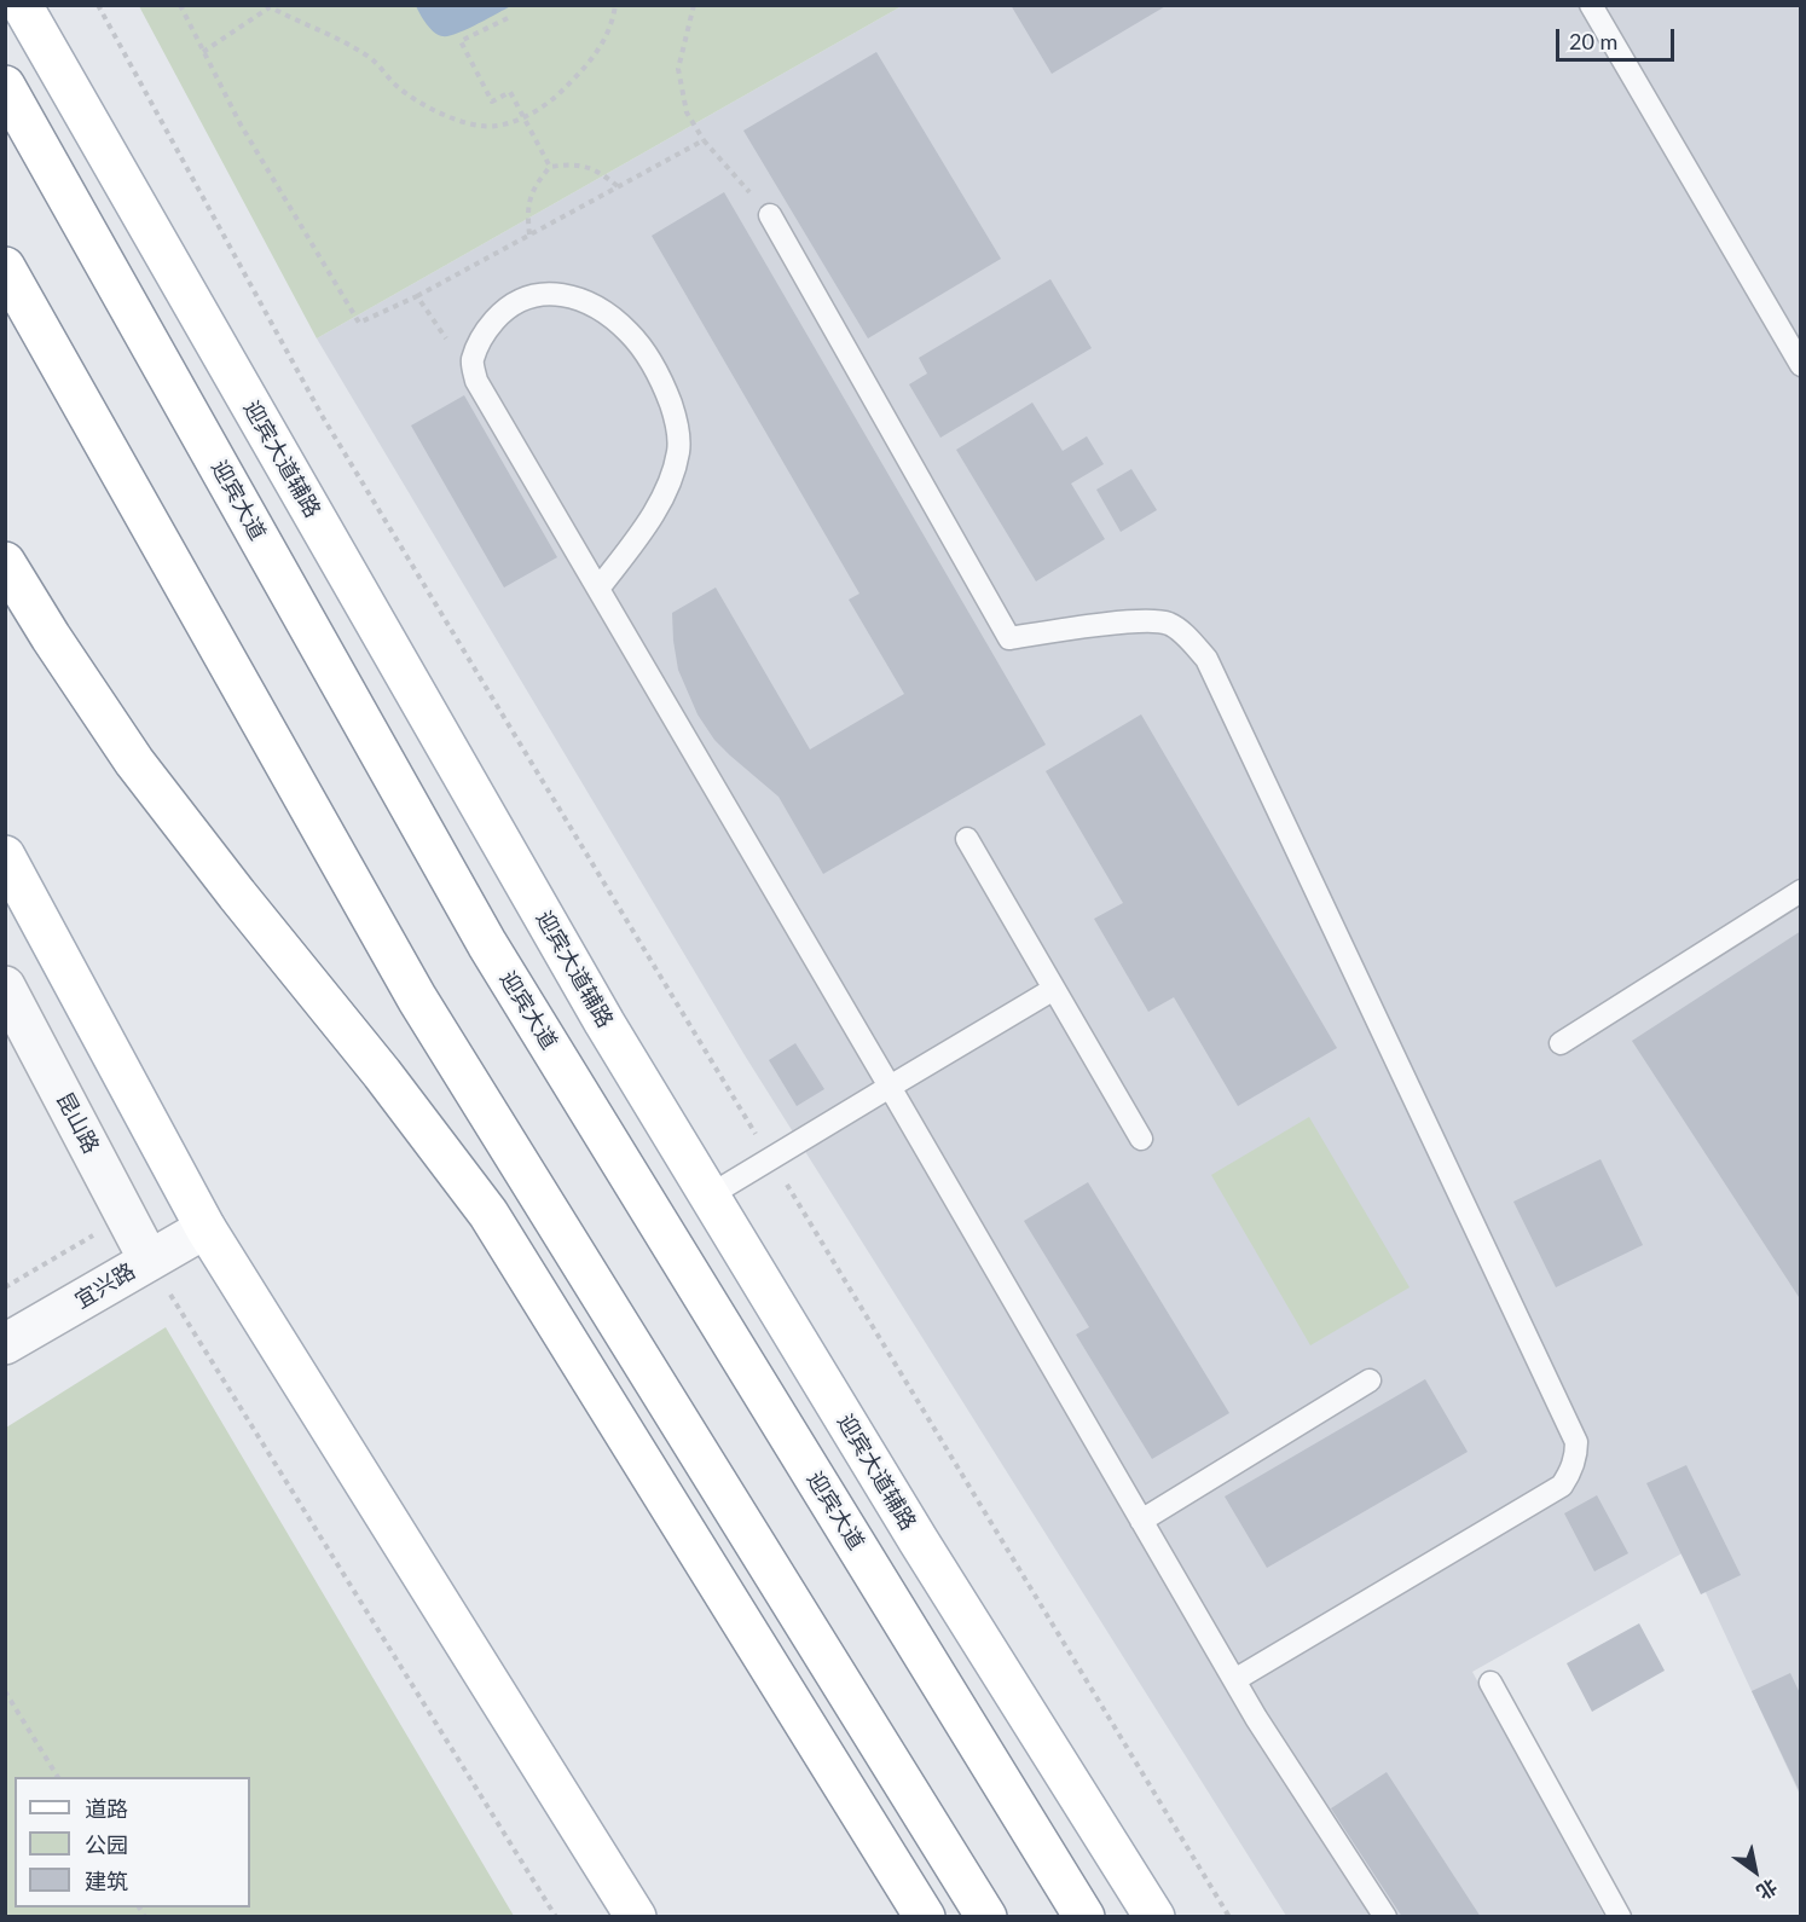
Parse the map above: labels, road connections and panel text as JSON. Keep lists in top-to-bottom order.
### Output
{
  "streets": {
    "main road": ["迎宾大道辅路", "迎宾大道"],
    "street": ["昆山路", "宜兴路"]
  },
  "crossings": [
    ["昆山路", "宜兴路"]
  ],
  "legend": ["道路", "公园", "建筑"],
  "scale_bar": "20 m",
  "north": "bottom right"
}
